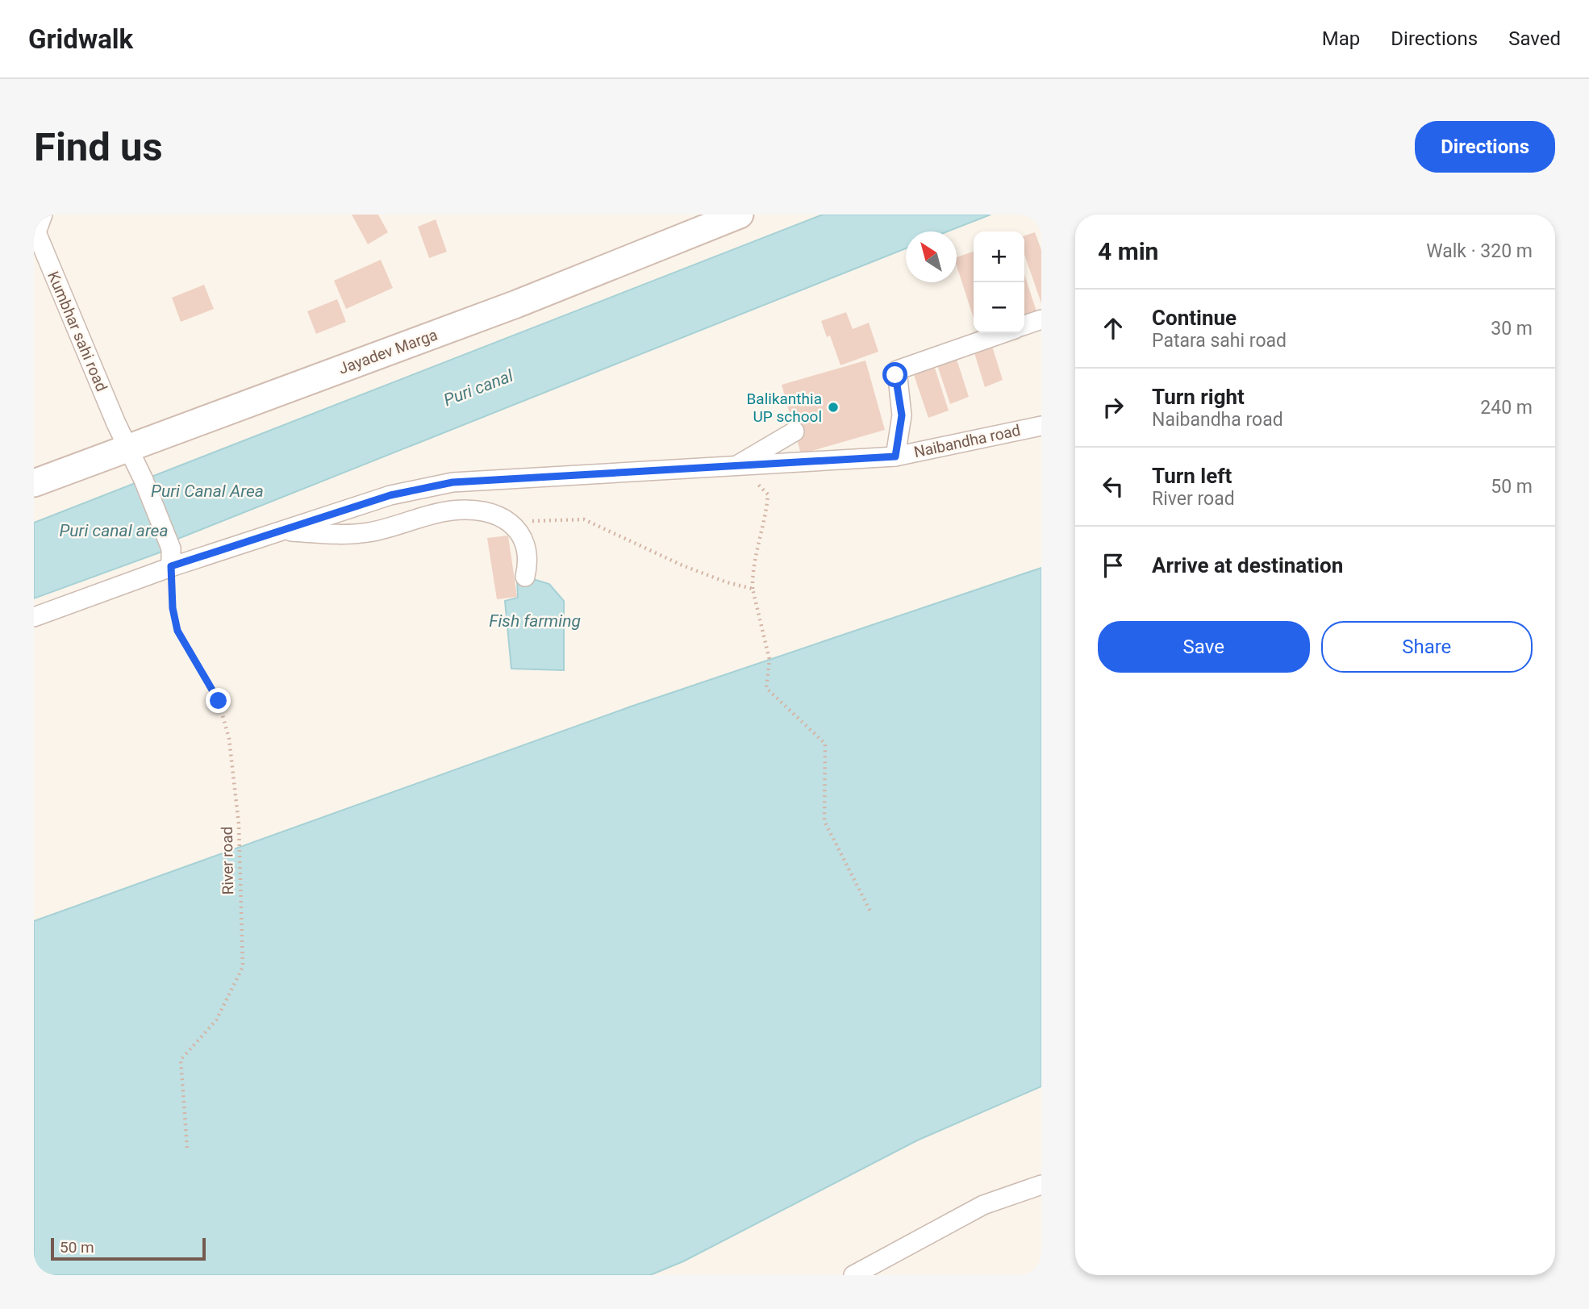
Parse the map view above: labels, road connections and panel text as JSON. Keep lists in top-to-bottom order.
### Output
{
  "streets": {
    "main road": ["Jayadev Marga"],
    "street": ["Kumbhar sahi road", "Naibandha road"],
    "path": ["River road"]
  },
  "crossings": [
    ["Kumbhar sahi road", "Jayadev Marga"],
    ["Kumbhar sahi road", "Naibandha road"],
    ["Kumbhar sahi road", "River road"],
    ["Naibandha road", "River road"]
  ],
  "water": [
    "Puri canal",
    "Puri Canal Area",
    "Puri canal area",
    "Fish farming"
  ],
  "places": ["Balikanthia UP school"],
  "scale_bar": "50 m",
  "north": "top left",
  "page": {
    "header": "Gridwalk",
    "nav": ["Map", "Directions", "Saved"],
    "buttons": [
      "Directions",
      ["Save", "Share"]
    ],
    "title": "Find us",
    "heading": ["4 min", "Walk · 320 m"],
    "map_buttons": ["+", "−"],
    "list": [
      ["Continue", "Patara sahi road", "30 m"],
      ["Turn right", "Naibandha road", "240 m"],
      ["Turn left", "River road", "50 m"],
      "Arrive at destination"
    ],
    "scale": "50 m"
  }
}
